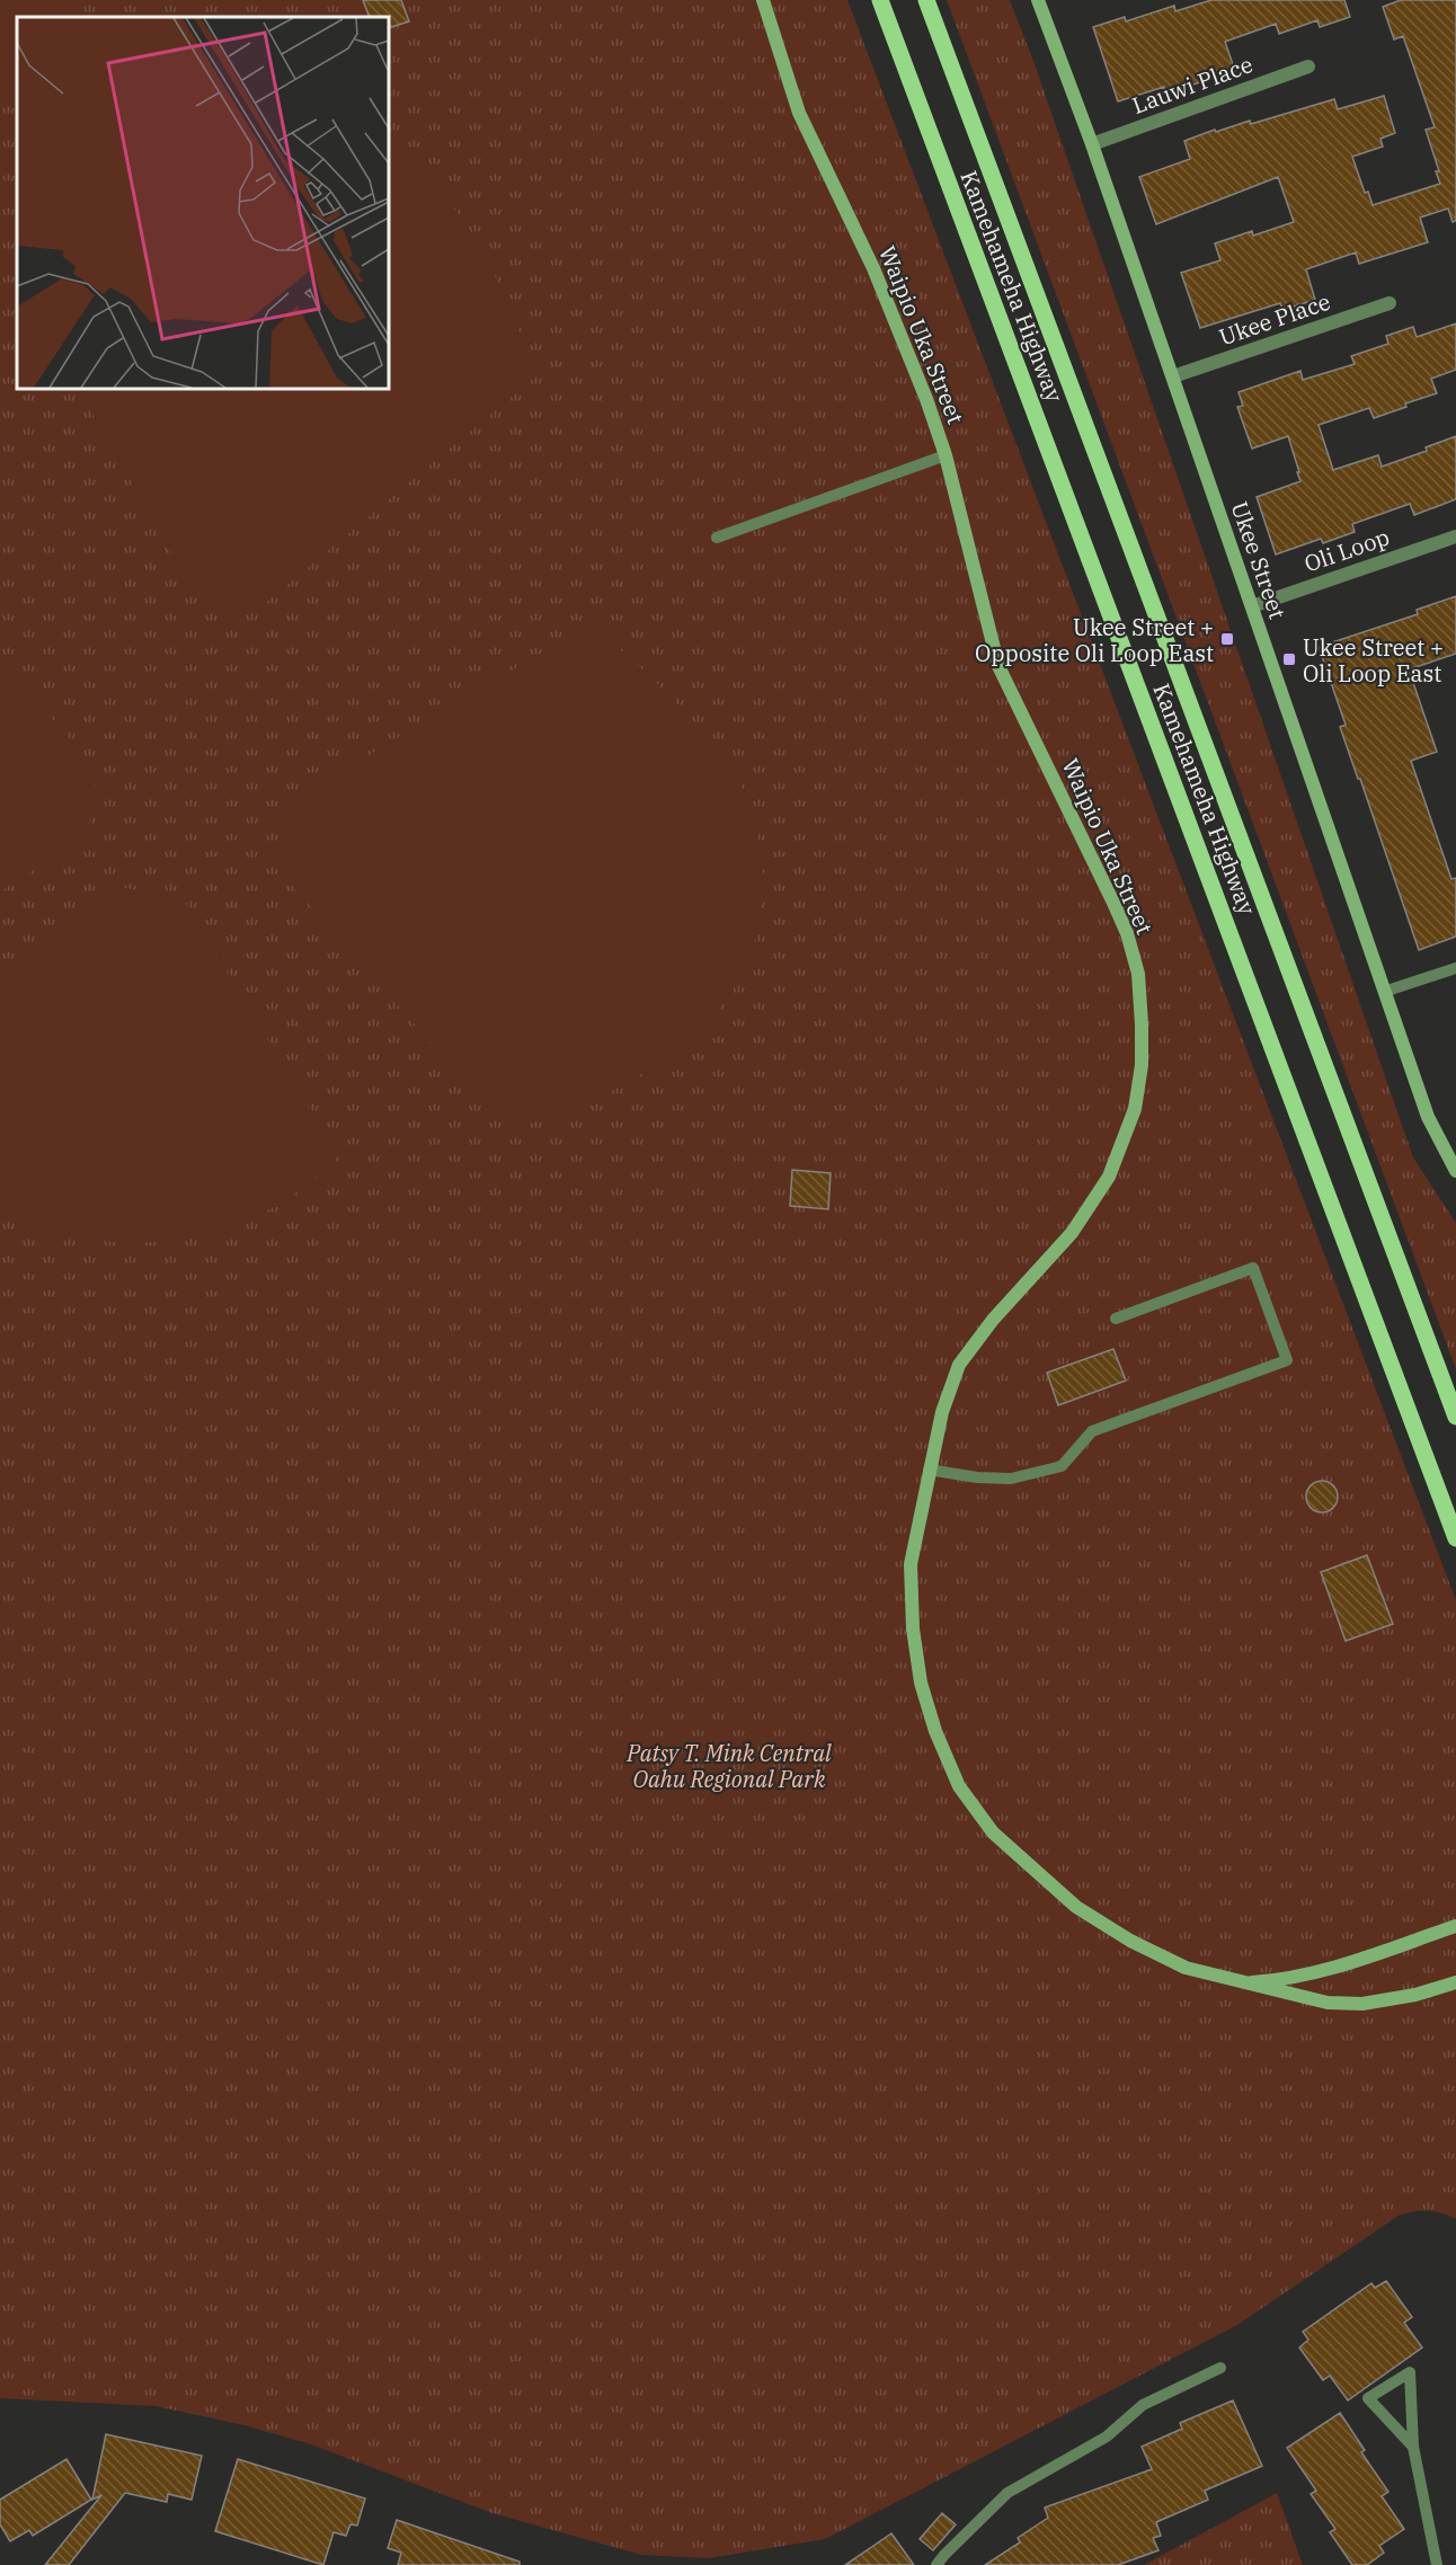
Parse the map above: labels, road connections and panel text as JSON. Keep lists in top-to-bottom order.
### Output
{
  "streets": {
    "main road": ["Kamehameha Highway"],
    "street": [
      "Lauwi Place",
      "Ukee Place",
      "Waipio Uka Street",
      "Oli Loop",
      "Ukee Street"
    ]
  },
  "crossings": [
    ["Lauwi Place", "Ukee Street"],
    ["Ukee Place", "Ukee Street"],
    ["Oli Loop", "Ukee Street"]
  ],
  "parks": ["Patsy T. Mink Central Oahu Regional Park"],
  "places": {
    "transit": ["Ukee Street + Opposite Oli Loop East", "Ukee Street + Oli Loop East"]
  }
}
